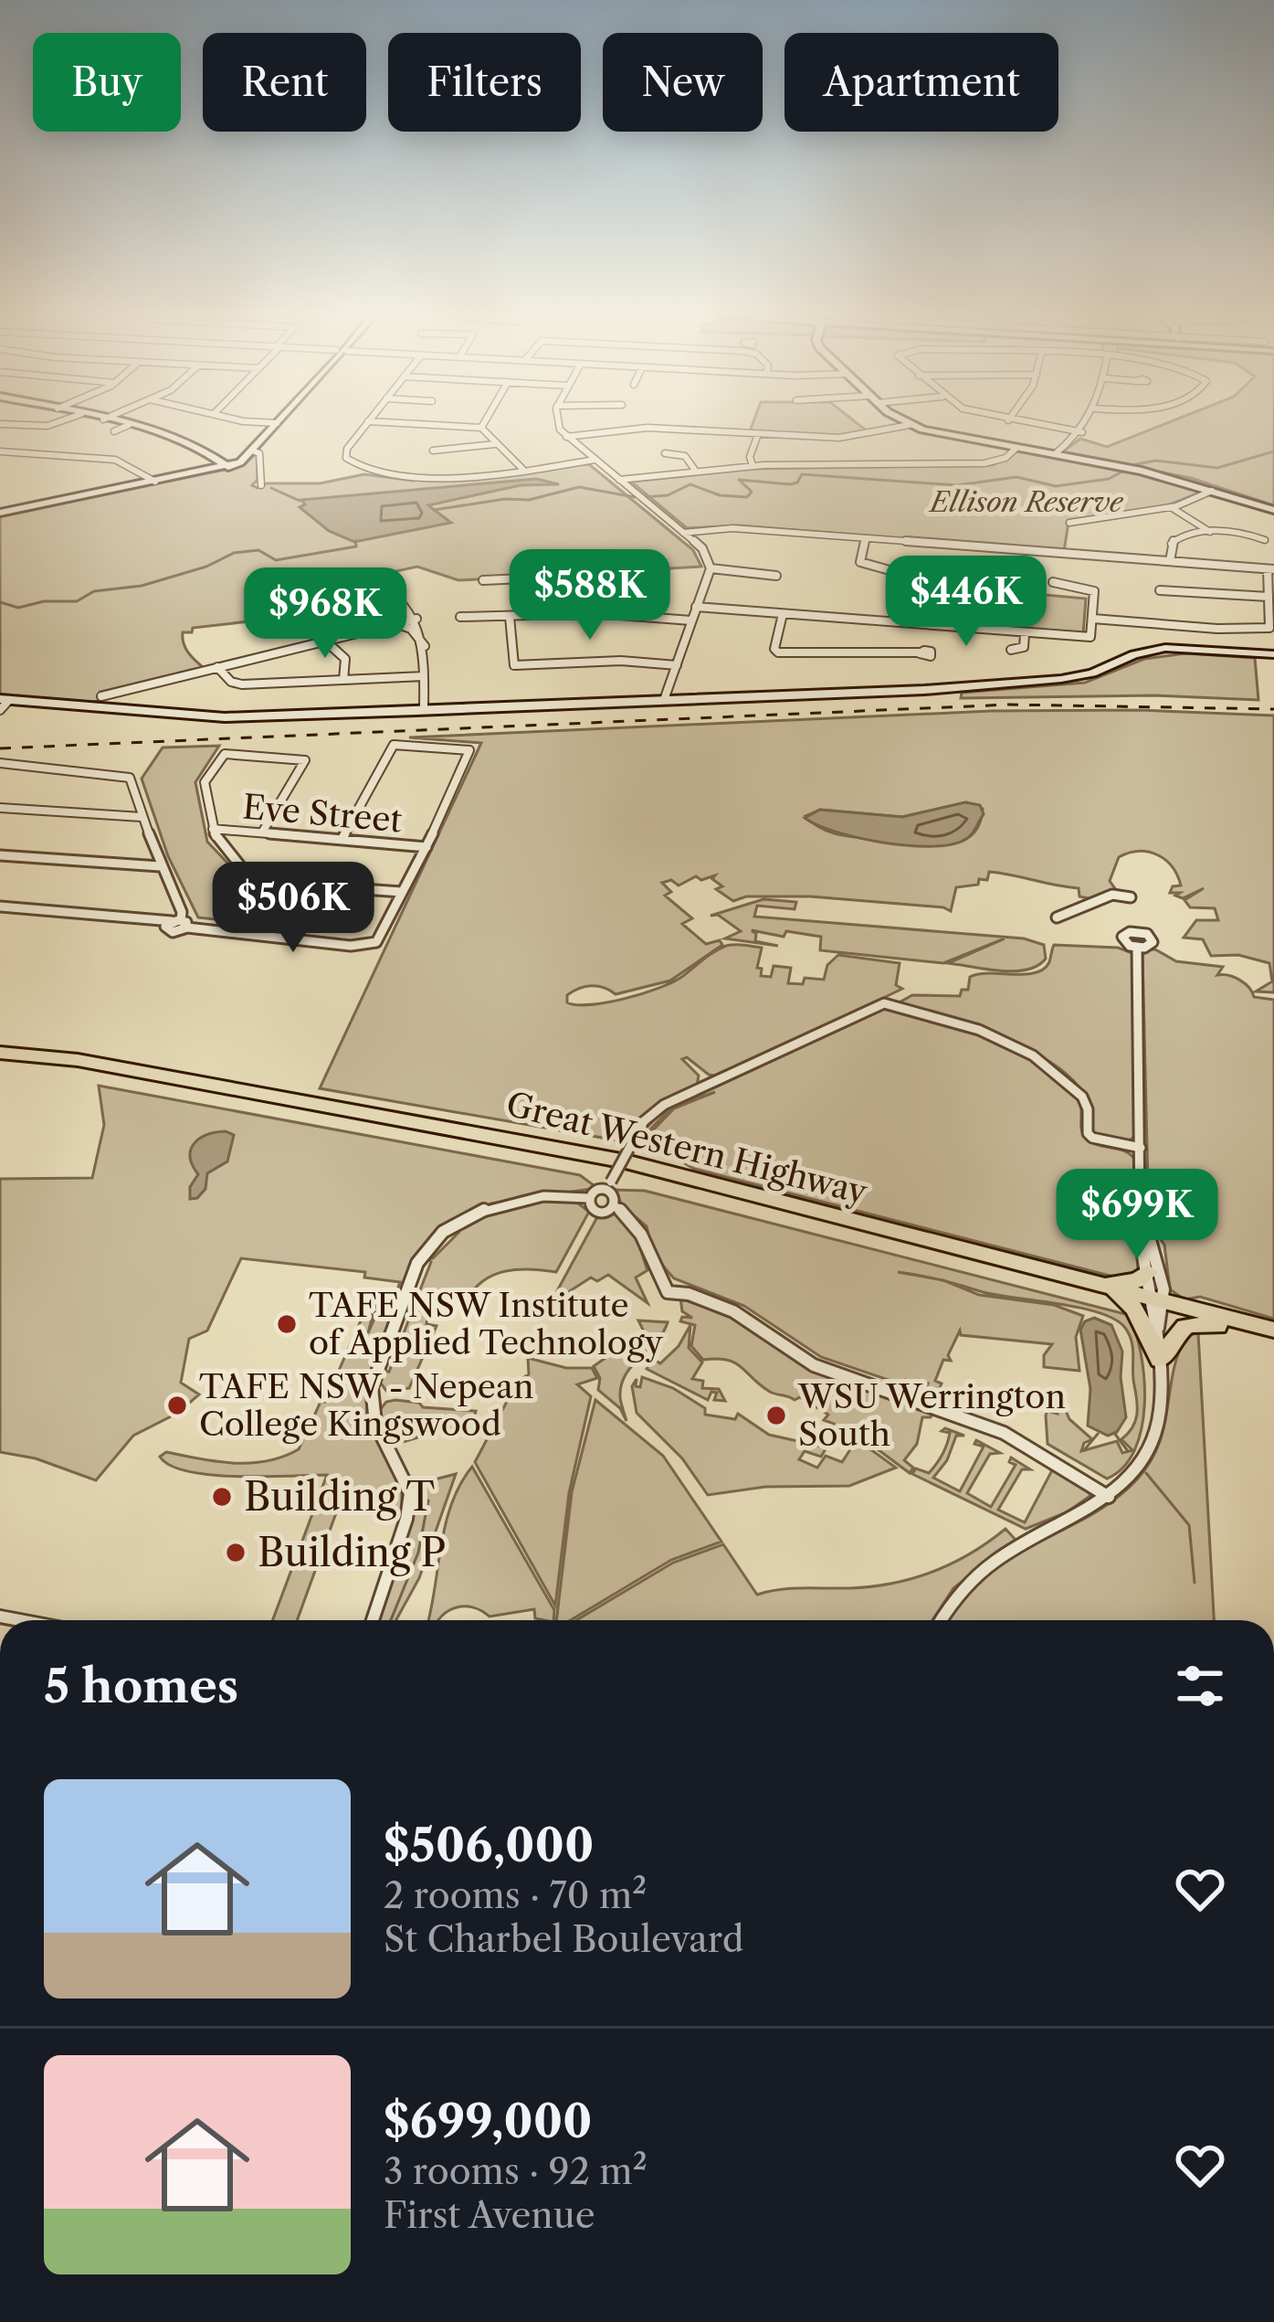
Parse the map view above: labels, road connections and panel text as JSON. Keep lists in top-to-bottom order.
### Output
{
  "streets": {
    "highway": ["Great Western Highway"],
    "street": ["Eve Street"]
  },
  "parks": ["Ellison Reserve"],
  "places": [
    "TAFE NSW Institute of Applied Technology",
    "TAFE NSW - Nepean College Kingswood",
    "WSU Werrington South",
    "Building T",
    "Building P"
  ],
  "page": {
    "chip": [
      "Buy",
      "Rent",
      "Filters",
      "New",
      "Apartment"
    ],
    "price": [
      "$588K",
      "$446K",
      "$968K",
      "$506K",
      "$699K"
    ],
    "heading": "5 homes",
    "list": [
      {
        "name": "$506,000",
        "note": "2 rooms · 70 m² · St Charbel Boulevard"
      },
      {
        "name": "$699,000",
        "note": "3 rooms · 92 m² · First Avenue"
      }
    ]
  }
}
